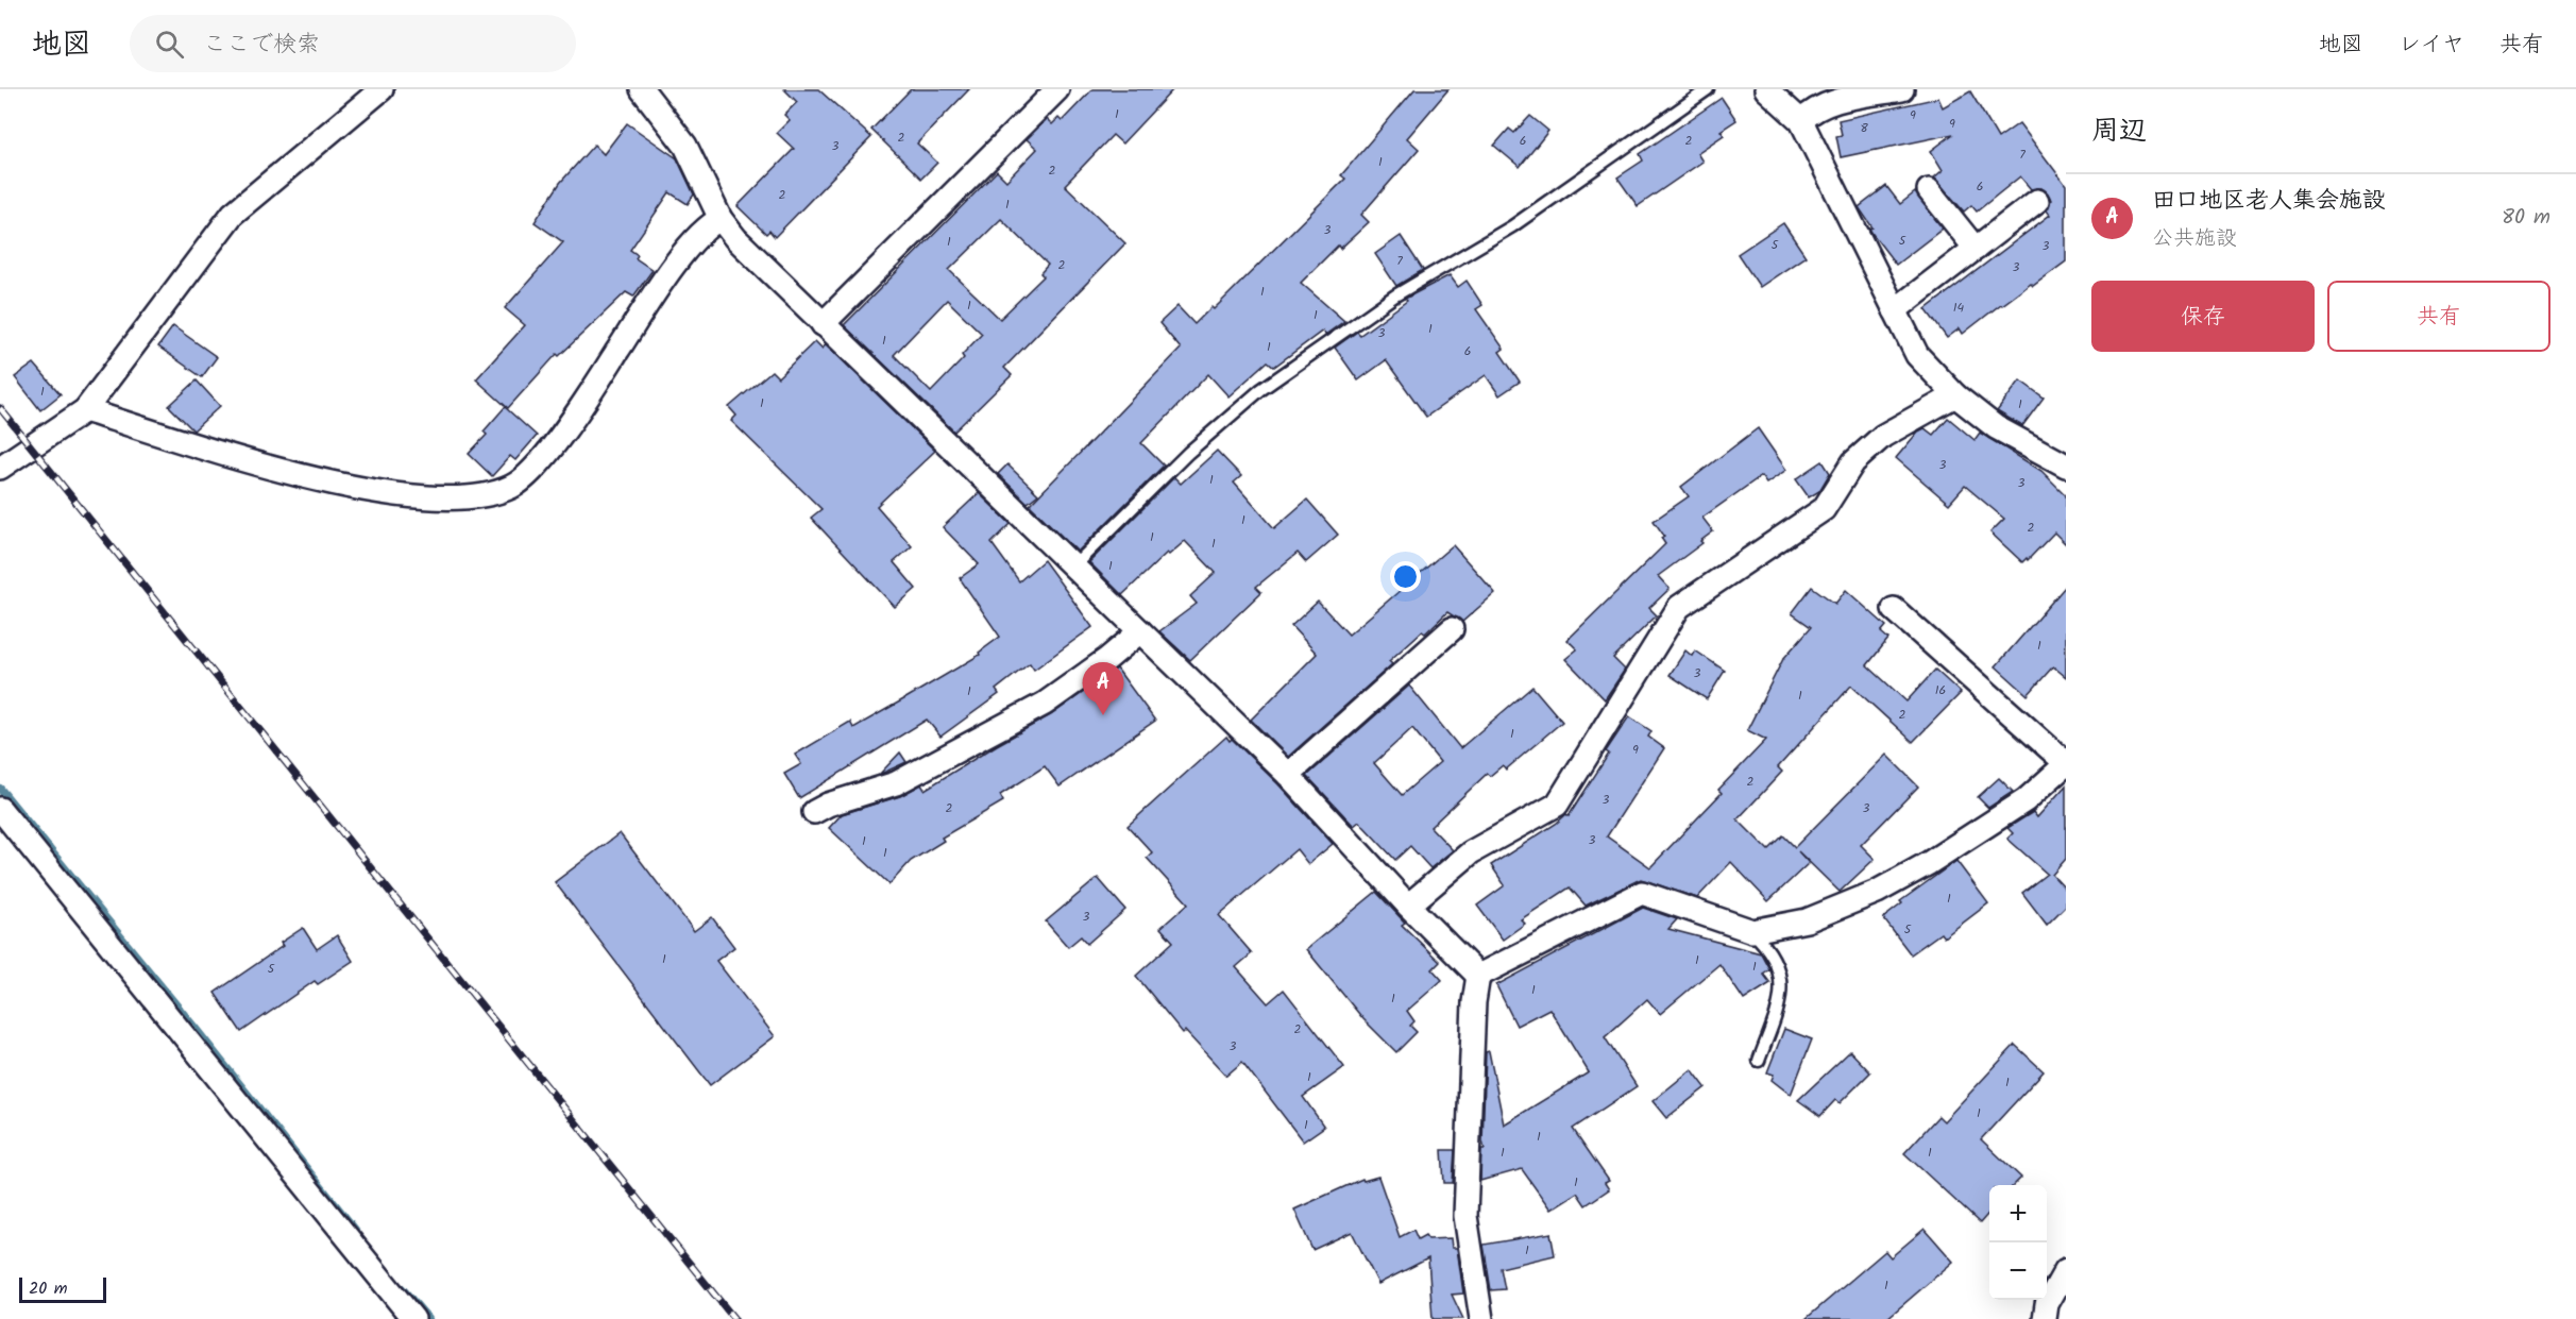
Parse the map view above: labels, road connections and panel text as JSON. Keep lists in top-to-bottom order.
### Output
{
  "house_numbers": [
    "1",
    "9",
    "9",
    "8",
    "2",
    "6",
    "2",
    "3",
    "7",
    "1",
    "2",
    "6",
    "2",
    "1",
    "3",
    "5",
    "1",
    "5",
    "3",
    "7",
    "2",
    "3",
    "1",
    "1",
    "14",
    "1",
    "1",
    "3",
    "1",
    "1",
    "6",
    "1",
    "1",
    "1",
    "3",
    "1",
    "3",
    "1",
    "2",
    "1",
    "1",
    "1",
    "1",
    "3",
    "16",
    "1",
    "1",
    "2",
    "1",
    "9",
    "2",
    "3",
    "2",
    "3",
    "3",
    "1",
    "1",
    "1",
    "3",
    "5",
    "1",
    "1",
    "1",
    "5",
    "1",
    "1",
    "2",
    "3",
    "1",
    "1",
    "1",
    "1",
    "1",
    "1",
    "1",
    "1",
    "1",
    "1"
  ],
  "scale_bar": "20 m",
  "page": {
    "header": "地図",
    "search": "ここで検索",
    "nav": ["地図", "レイヤ", "共有"],
    "heading": "周辺",
    "list": [
      {
        "mark": "A",
        "name": "田口地区老人集会施設",
        "note": "公共施設",
        "value": "80 m"
      }
    ],
    "buttons": ["保存", "共有"],
    "pins": "A",
    "map_buttons": ["+", "−"],
    "scale": "20 m"
  }
}
